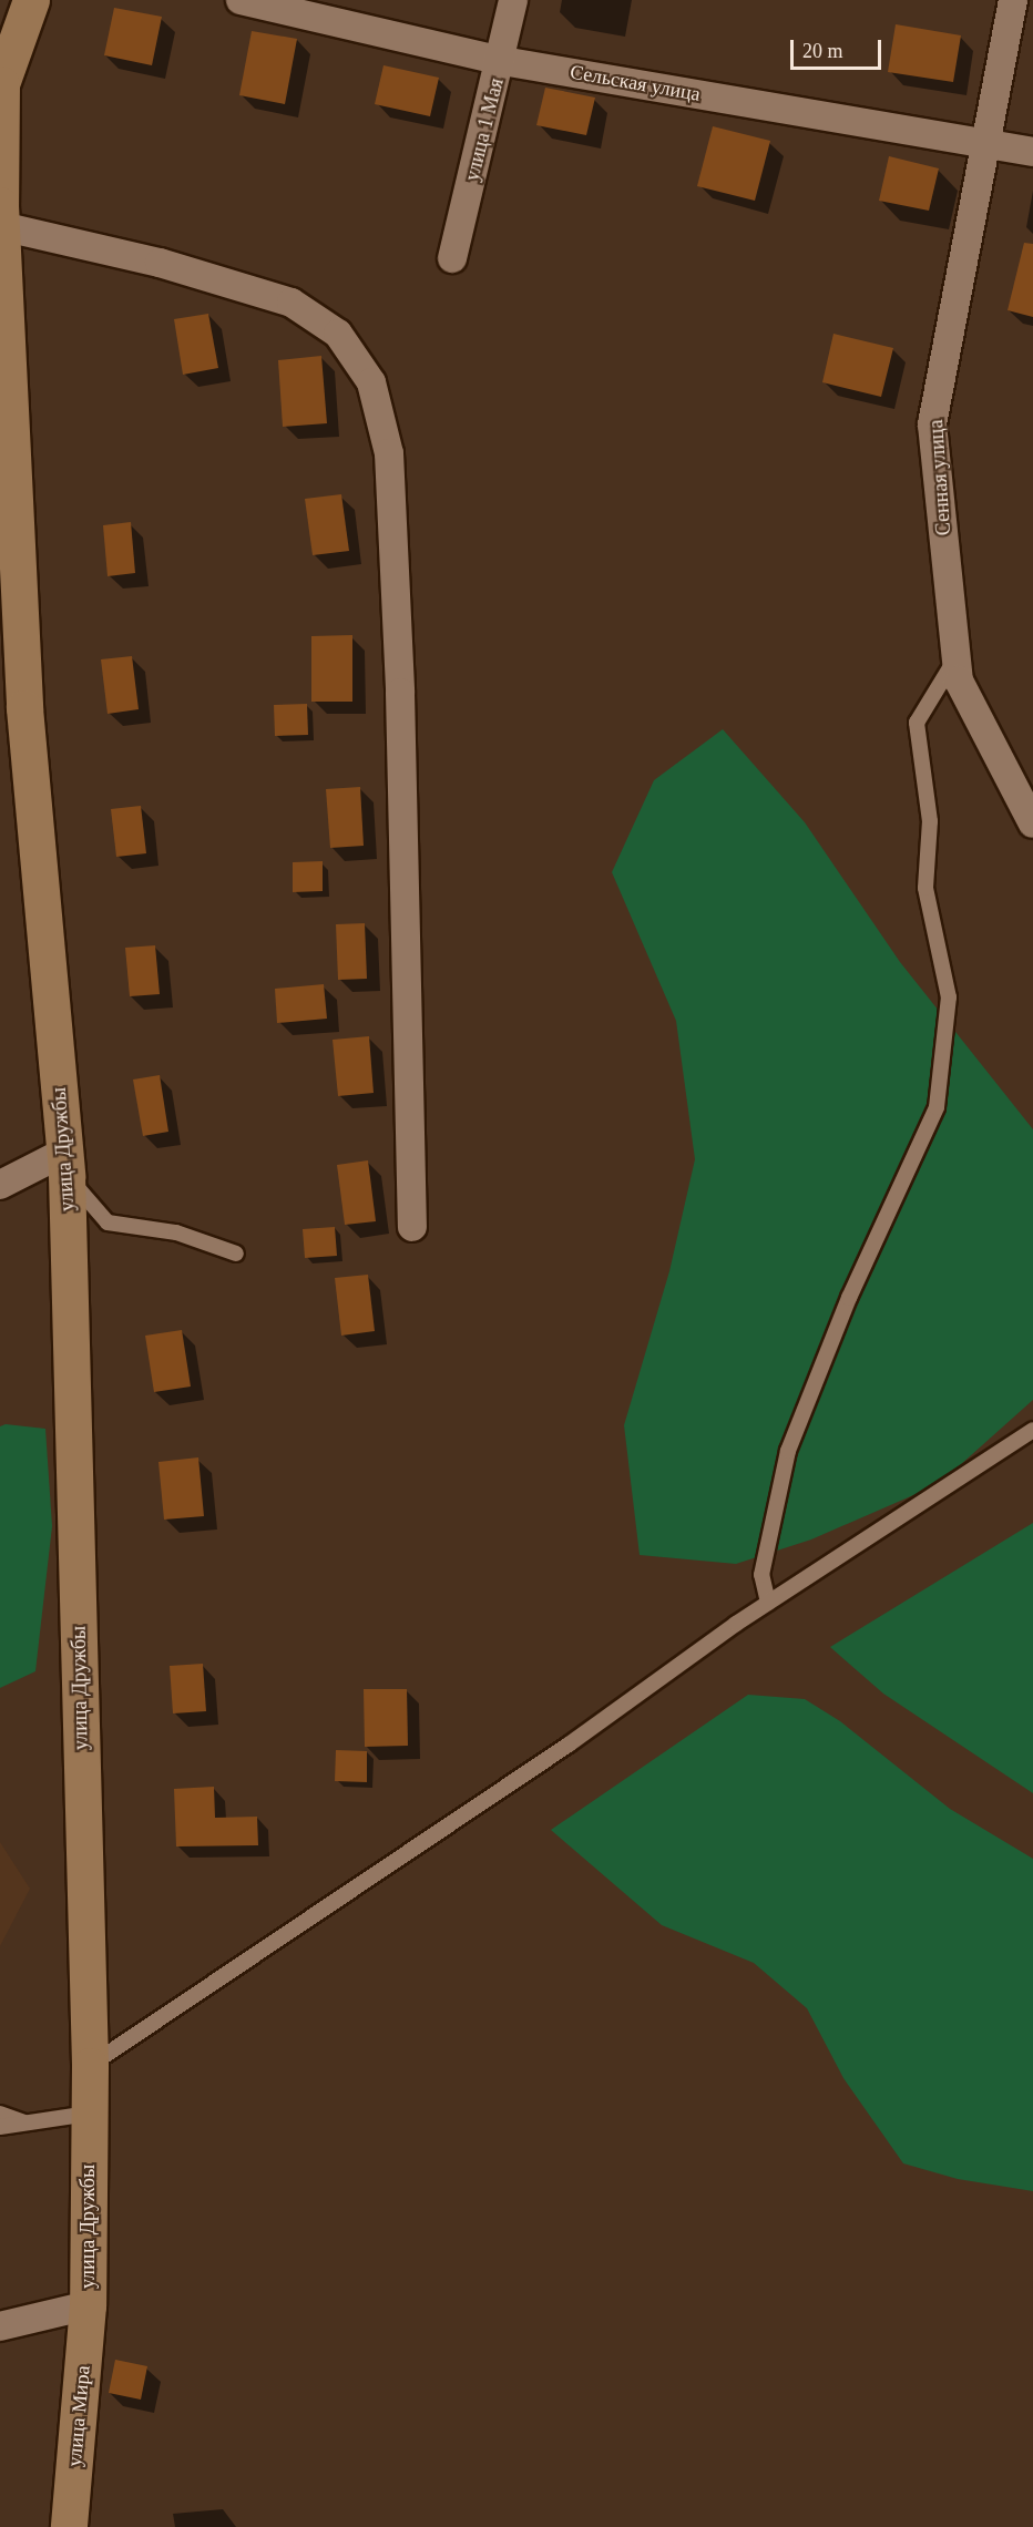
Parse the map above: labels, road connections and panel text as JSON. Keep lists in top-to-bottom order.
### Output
{
  "streets": {
    "street": [
      "Сельская улица",
      "улица 1 Мая",
      "Сенная улица",
      "улица Дружбы",
      "улица Мира"
    ]
  },
  "crossings": [
    ["Сельская улица", "улица 1 Мая"],
    ["Сельская улица", "Сенная улица"],
    ["улица Дружбы", "улица Мира"]
  ],
  "scale_bar": "20 m"
}
